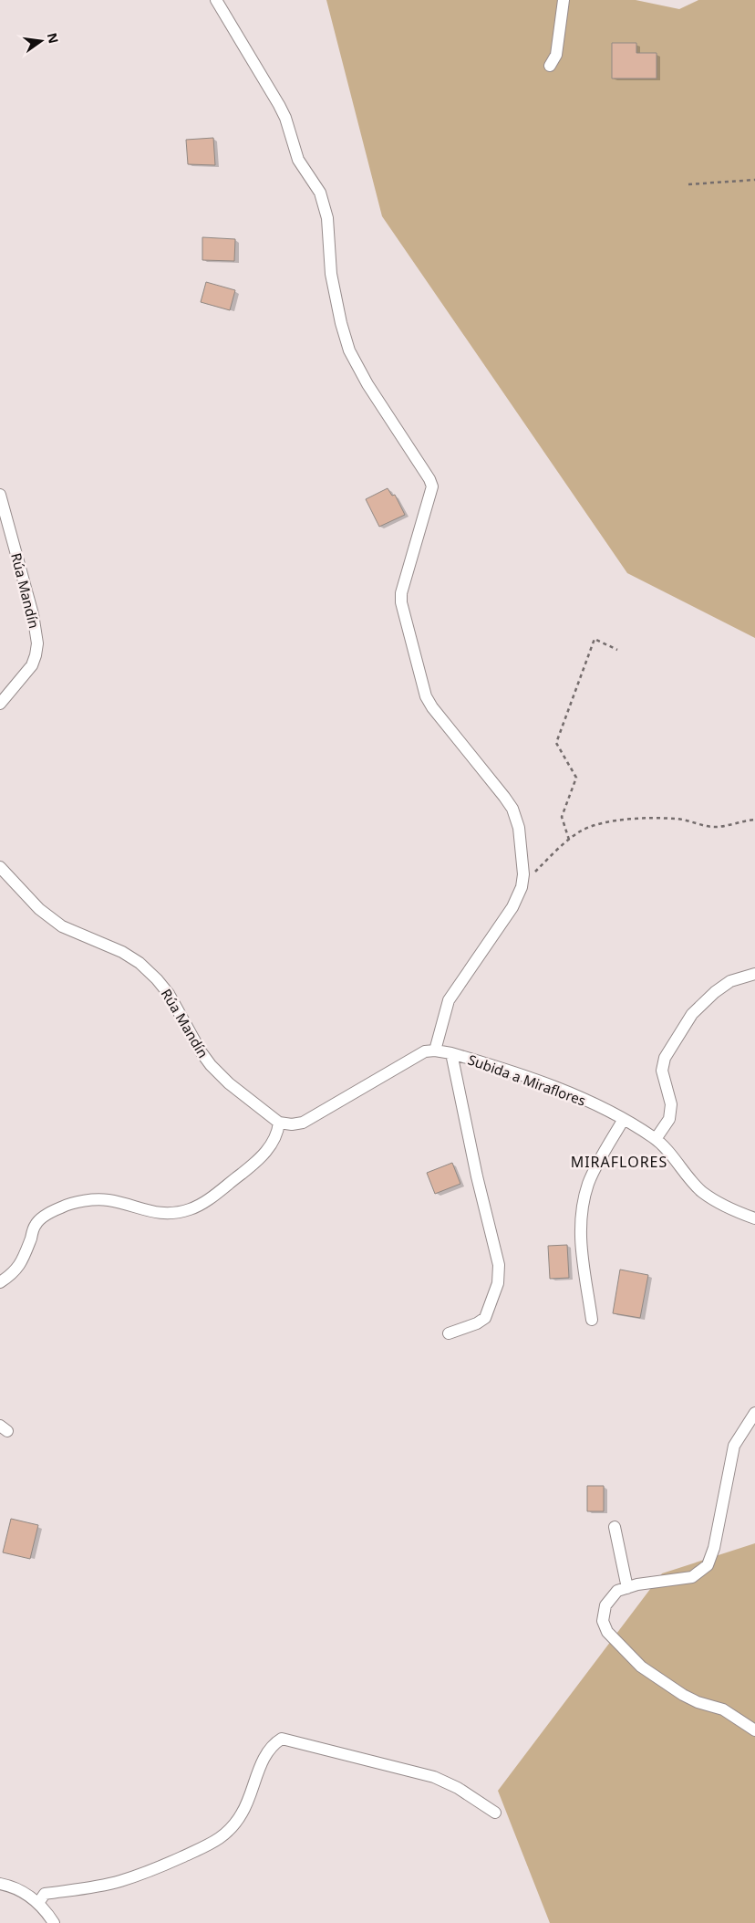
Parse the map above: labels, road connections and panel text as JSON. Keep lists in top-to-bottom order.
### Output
{
  "streets": {
    "street": ["Rúa Mandín", "Subida a Miraflores"]
  },
  "crossings": [
    ["Rúa Mandín", "Subida a Miraflores"]
  ],
  "districts": ["MIRAFLORES"],
  "north": "right"
}
